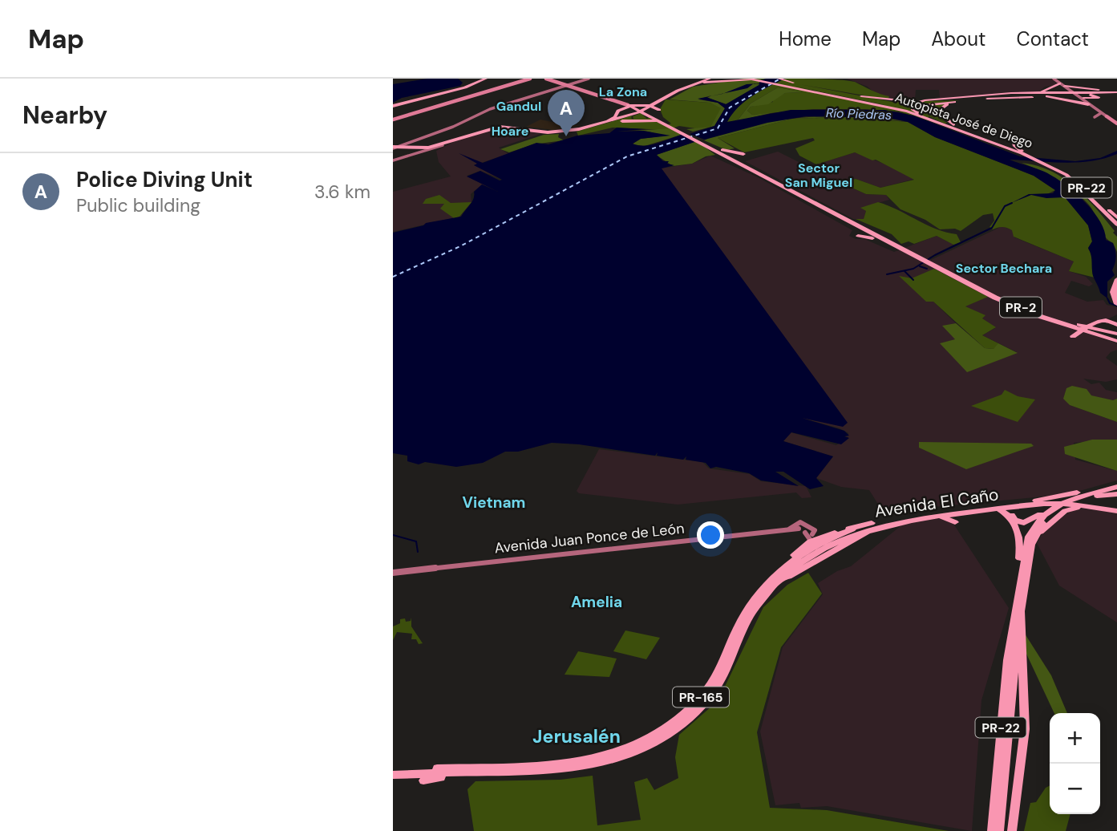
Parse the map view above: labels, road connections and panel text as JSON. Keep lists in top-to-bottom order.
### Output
{
  "streets": {
    "highway": [
      "Autopista José de Diego",
      "PR-22",
      "PR-2",
      "Avenida El Caño",
      "PR-165"
    ],
    "main road": ["Avenida Juan Ponce de León"]
  },
  "crossings": [
    ["Avenida El Caño", "Avenida Juan Ponce de León"]
  ],
  "districts": [
    "La Zona",
    "Gandul",
    "Hoare",
    "Sector San Miguel",
    "Sector Bechara",
    "Vietnam",
    "Amelia",
    "Jerusalén"
  ],
  "water": ["Río Piedras"],
  "page": {
    "header": "Map",
    "nav": [
      "Home",
      "Map",
      "About",
      "Contact"
    ],
    "heading": "Nearby",
    "pins": "A",
    "list": [
      {
        "mark": "A",
        "name": "Police Diving Unit",
        "note": "Public building",
        "value": "3.6 km"
      }
    ],
    "map_buttons": ["+", "−"]
  }
}
